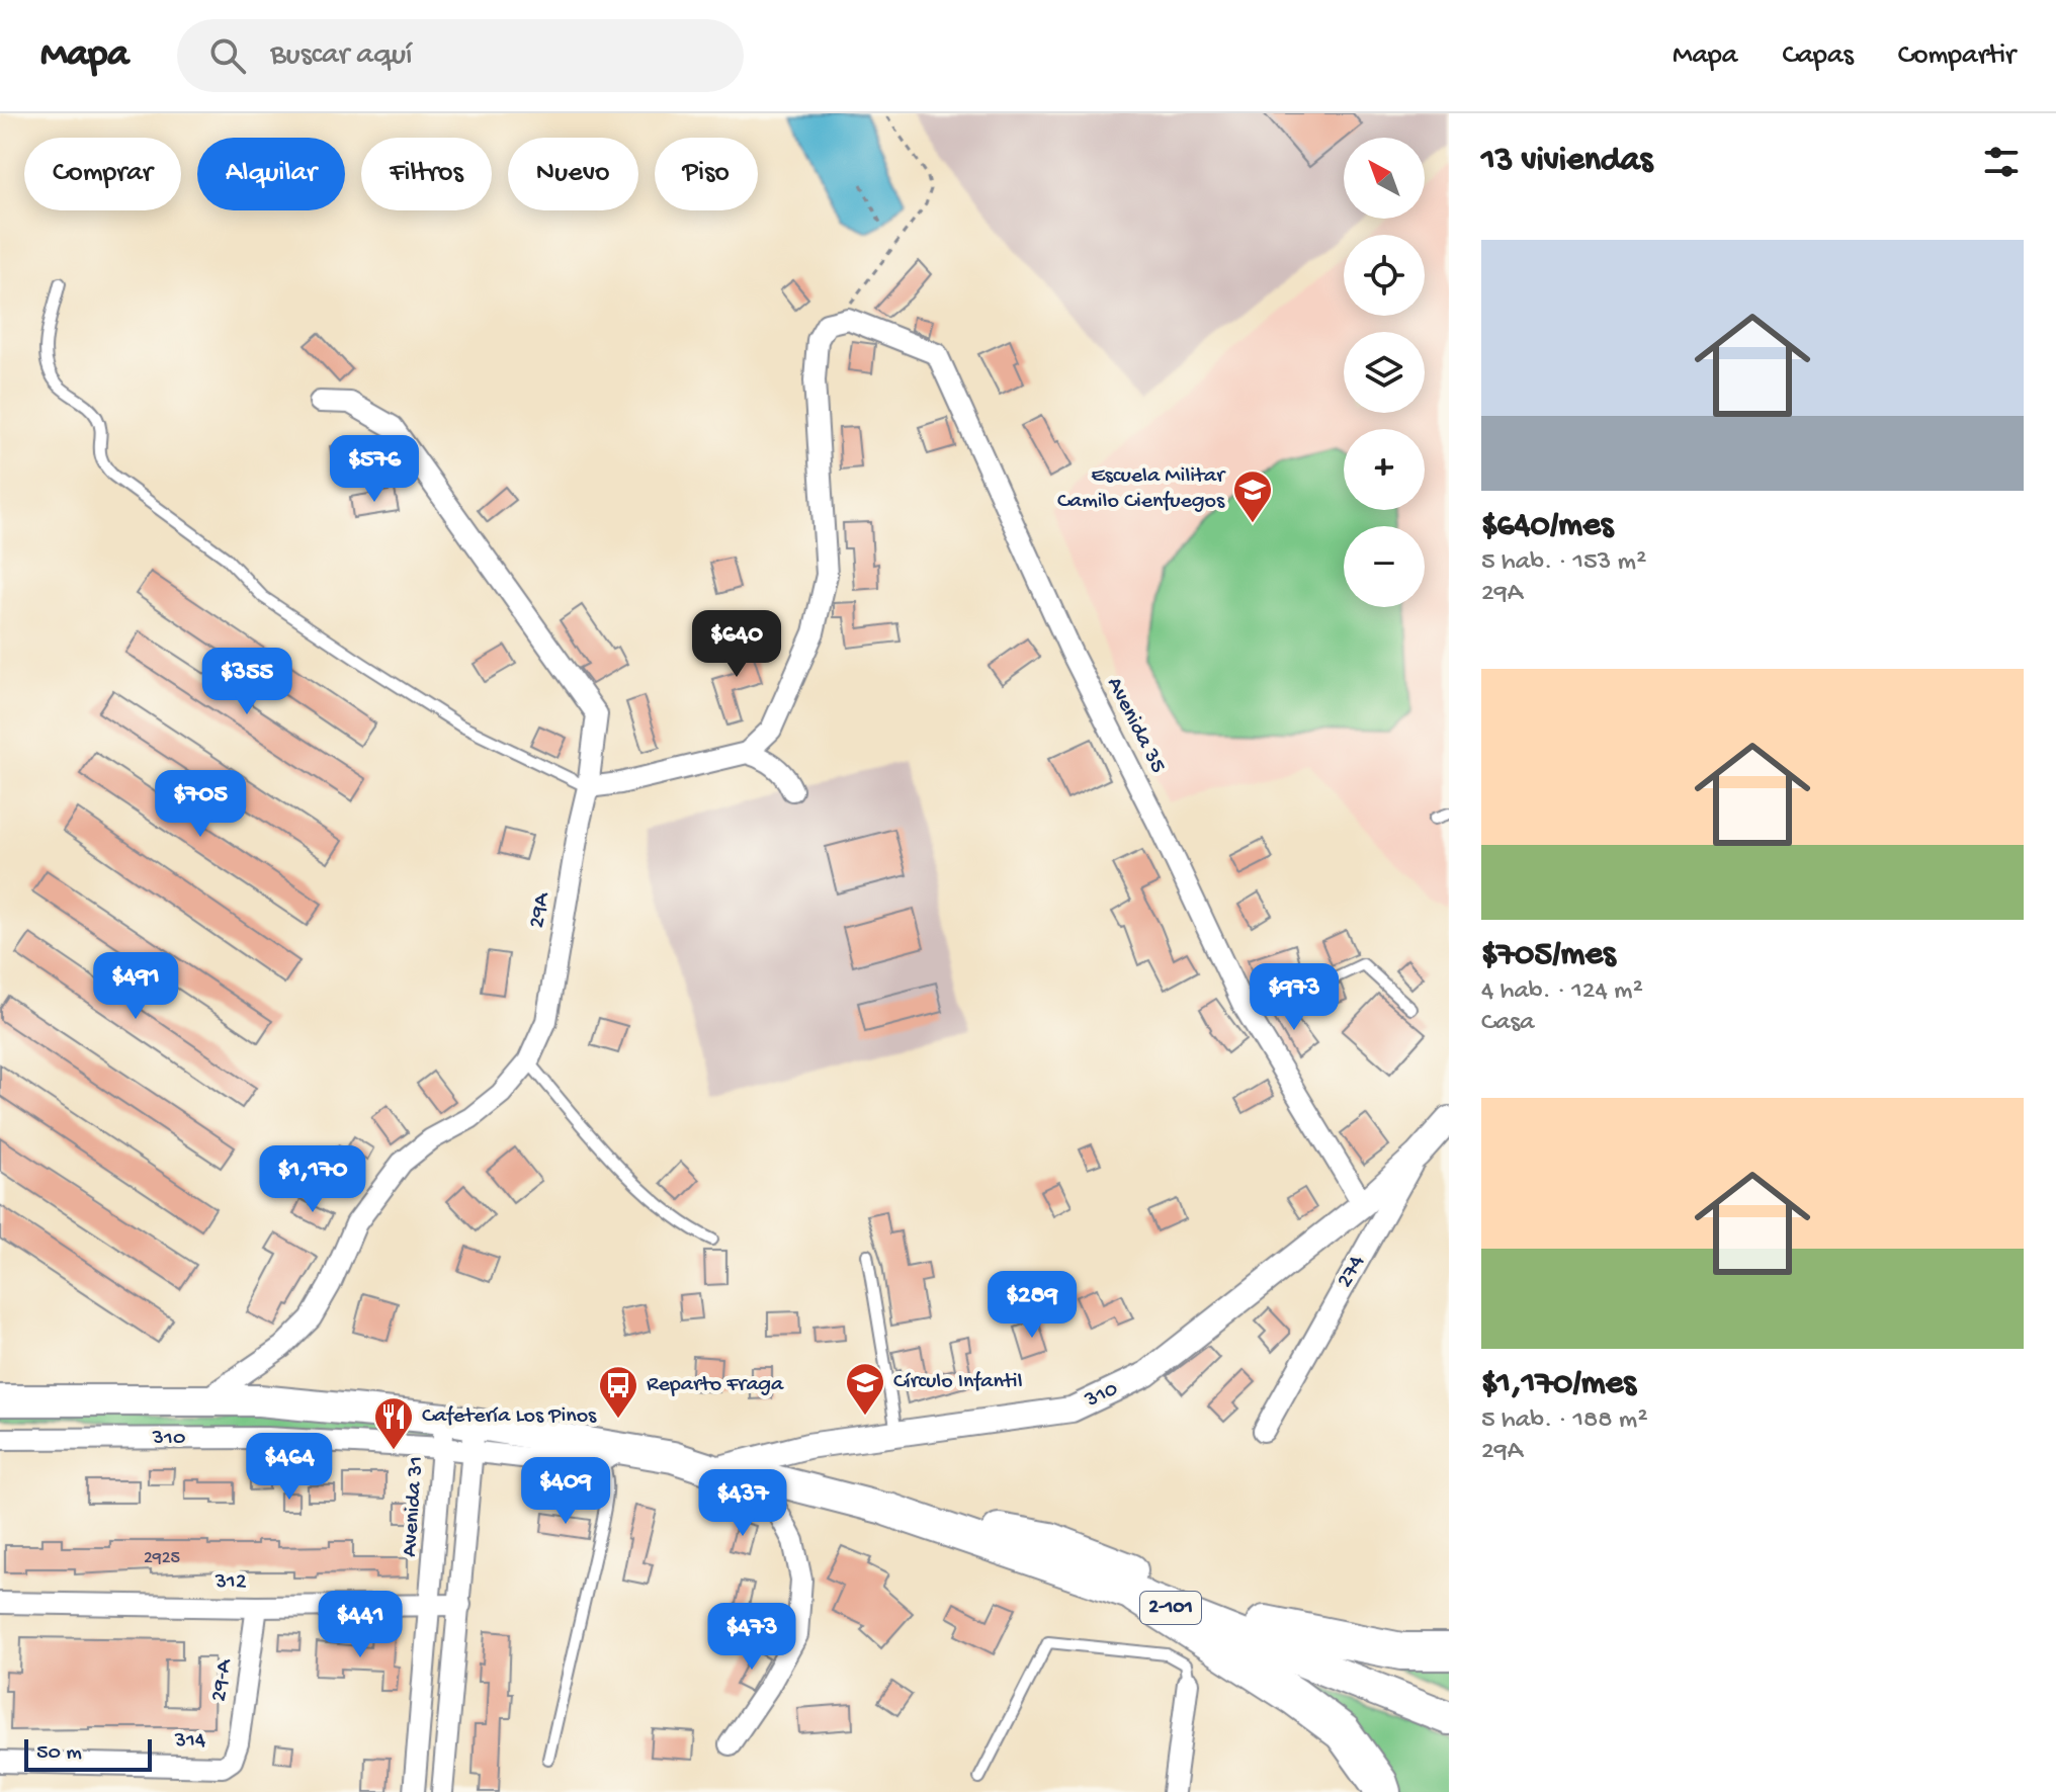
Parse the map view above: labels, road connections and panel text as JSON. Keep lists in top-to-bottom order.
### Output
{
  "streets": {
    "highway": ["2-101"],
    "street": [
      "Avenida 35",
      "29A",
      "274",
      "310",
      "Avenida 31",
      "312",
      "29-A",
      "314"
    ]
  },
  "crossings": [
    ["Avenida 35", "310"],
    ["29A", "2-101"],
    ["274", "310"],
    ["310", "Avenida 31"],
    ["310", "2-101"],
    ["Avenida 31", "312"],
    ["Avenida 31", "2-101"],
    ["312", "29-A"],
    ["29-A", "314"]
  ],
  "places": {
    "school or university": ["Escuela Militar Camilo Cienfuegos", "Círculo Infantil"],
    "bus stop": ["Reparto Fraga"],
    "restaurant": ["Cafetería Los Pinos"]
  },
  "house_numbers": ["2925"],
  "scale_bar": "50 m",
  "north": "top left",
  "page": {
    "header": "Mapa",
    "search": "Buscar aquí",
    "nav": ["Mapa", "Capas", "Compartir"],
    "heading": "13 viviendas",
    "map_buttons": ["+", "−"],
    "chip": [
      "Comprar",
      "Alquilar",
      "Filtros",
      "Nuevo",
      "Piso"
    ],
    "list": [
      {
        "name": "$640/mes",
        "note": "5 hab. · 153 m² · 29A"
      },
      {
        "name": "$705/mes",
        "note": "4 hab. · 124 m² · Casa"
      },
      {
        "name": "$1,170/mes",
        "note": "5 hab. · 188 m² · 29A"
      }
    ],
    "price": [
      "$576",
      "$640",
      "$355",
      "$705",
      "$491",
      "$973",
      "$1,170",
      "$289",
      "$464",
      "$409",
      "$437",
      "$441",
      "$473"
    ],
    "scale": "50 m"
  }
}
